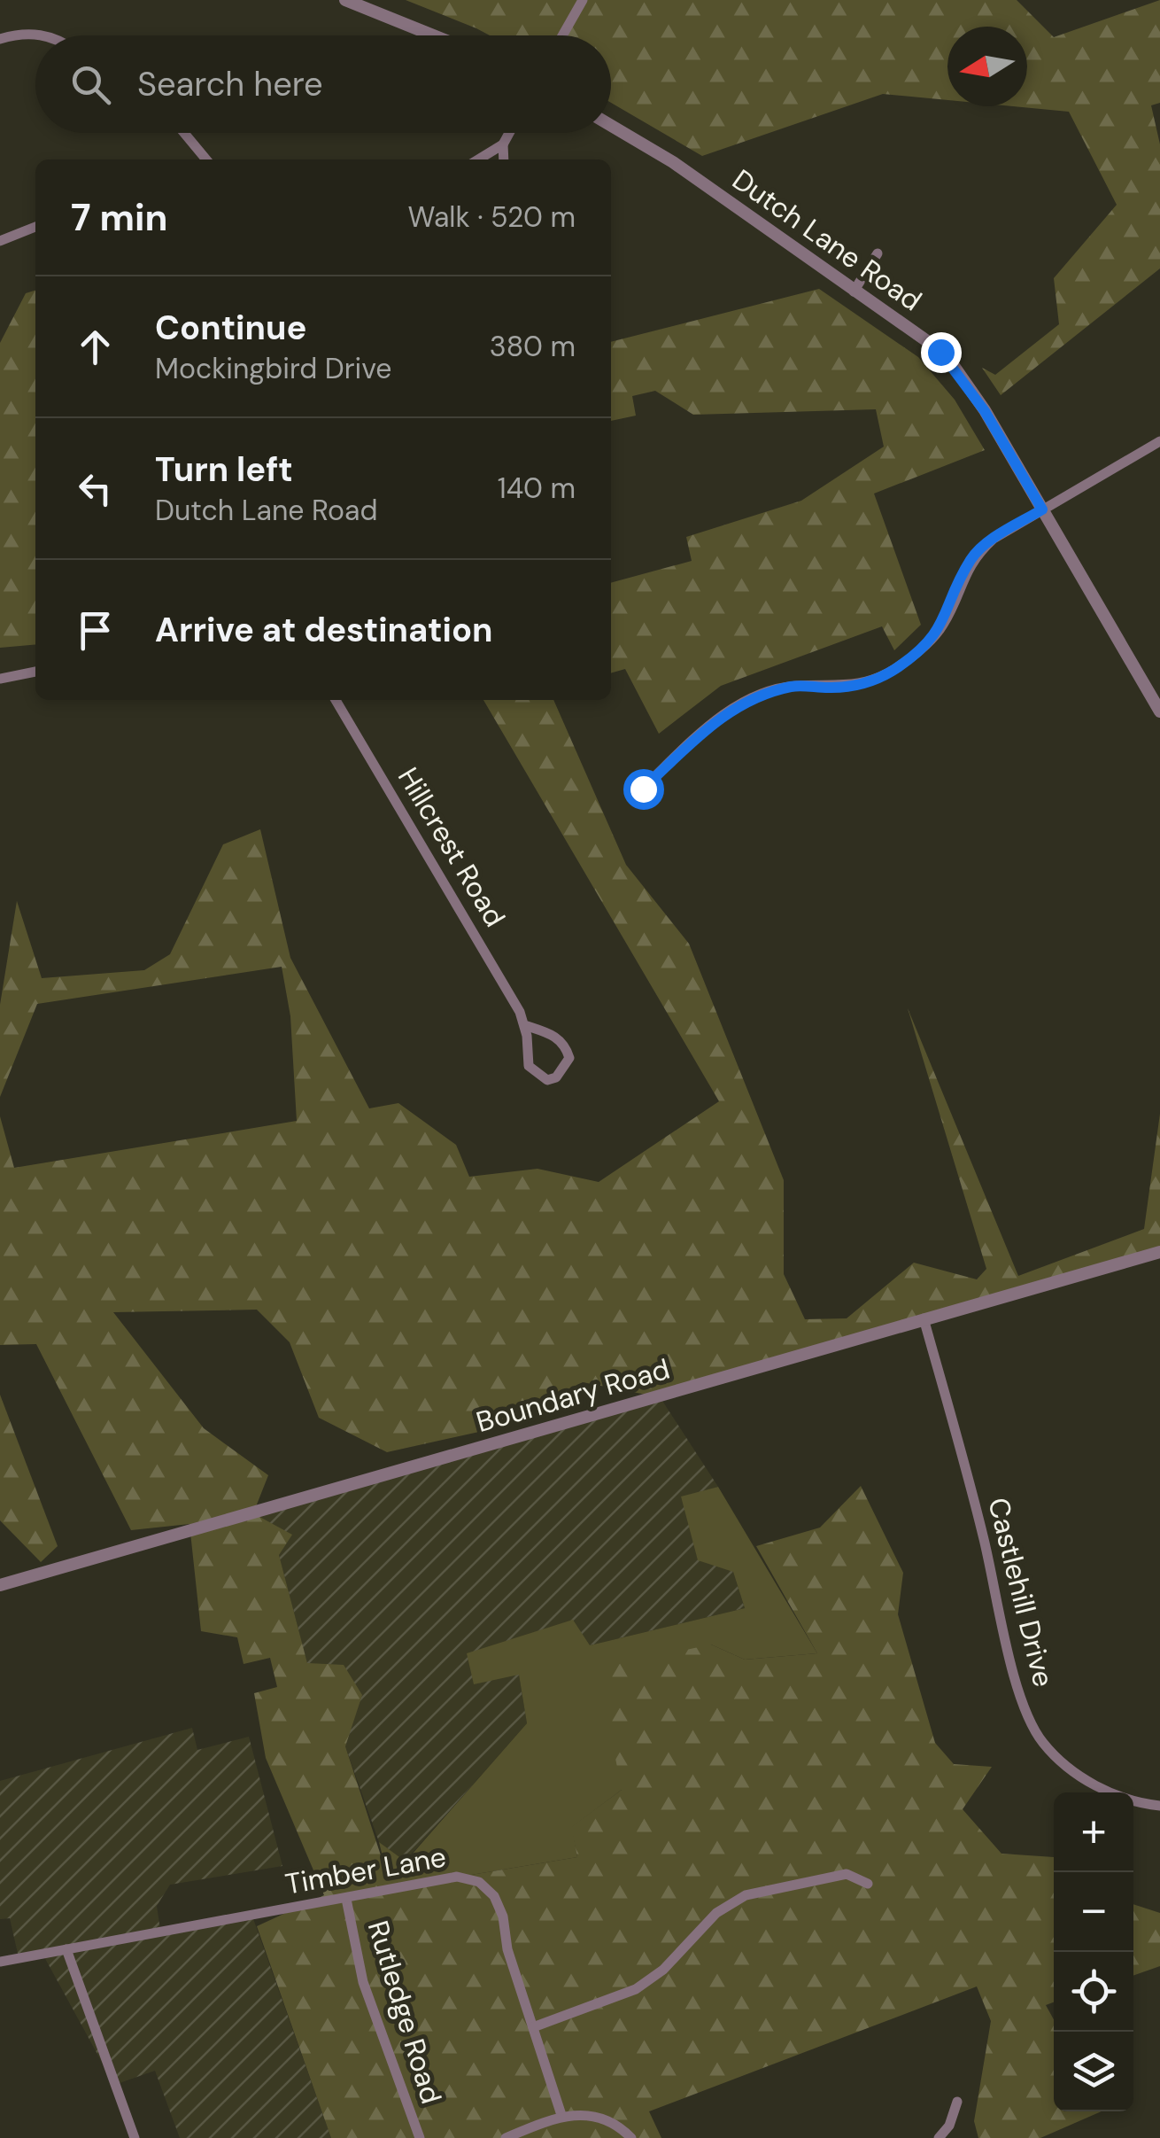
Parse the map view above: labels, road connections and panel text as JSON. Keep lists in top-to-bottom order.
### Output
{
  "streets": {
    "street": [
      "Dutch Lane Road",
      "Hillcrest Road",
      "Boundary Road",
      "Castlehill Drive",
      "Timber Lane",
      "Rutledge Road"
    ]
  },
  "crossings": [
    ["Boundary Road", "Castlehill Drive"],
    ["Timber Lane", "Rutledge Road"]
  ],
  "north": "left",
  "page": {
    "search": "Search here",
    "heading": ["7 min", "Walk · 520 m"],
    "list": [
      ["Continue", "Mockingbird Drive", "380 m"],
      ["Turn left", "Dutch Lane Road", "140 m"],
      "Arrive at destination"
    ],
    "map_buttons": ["+", "−"]
  }
}
